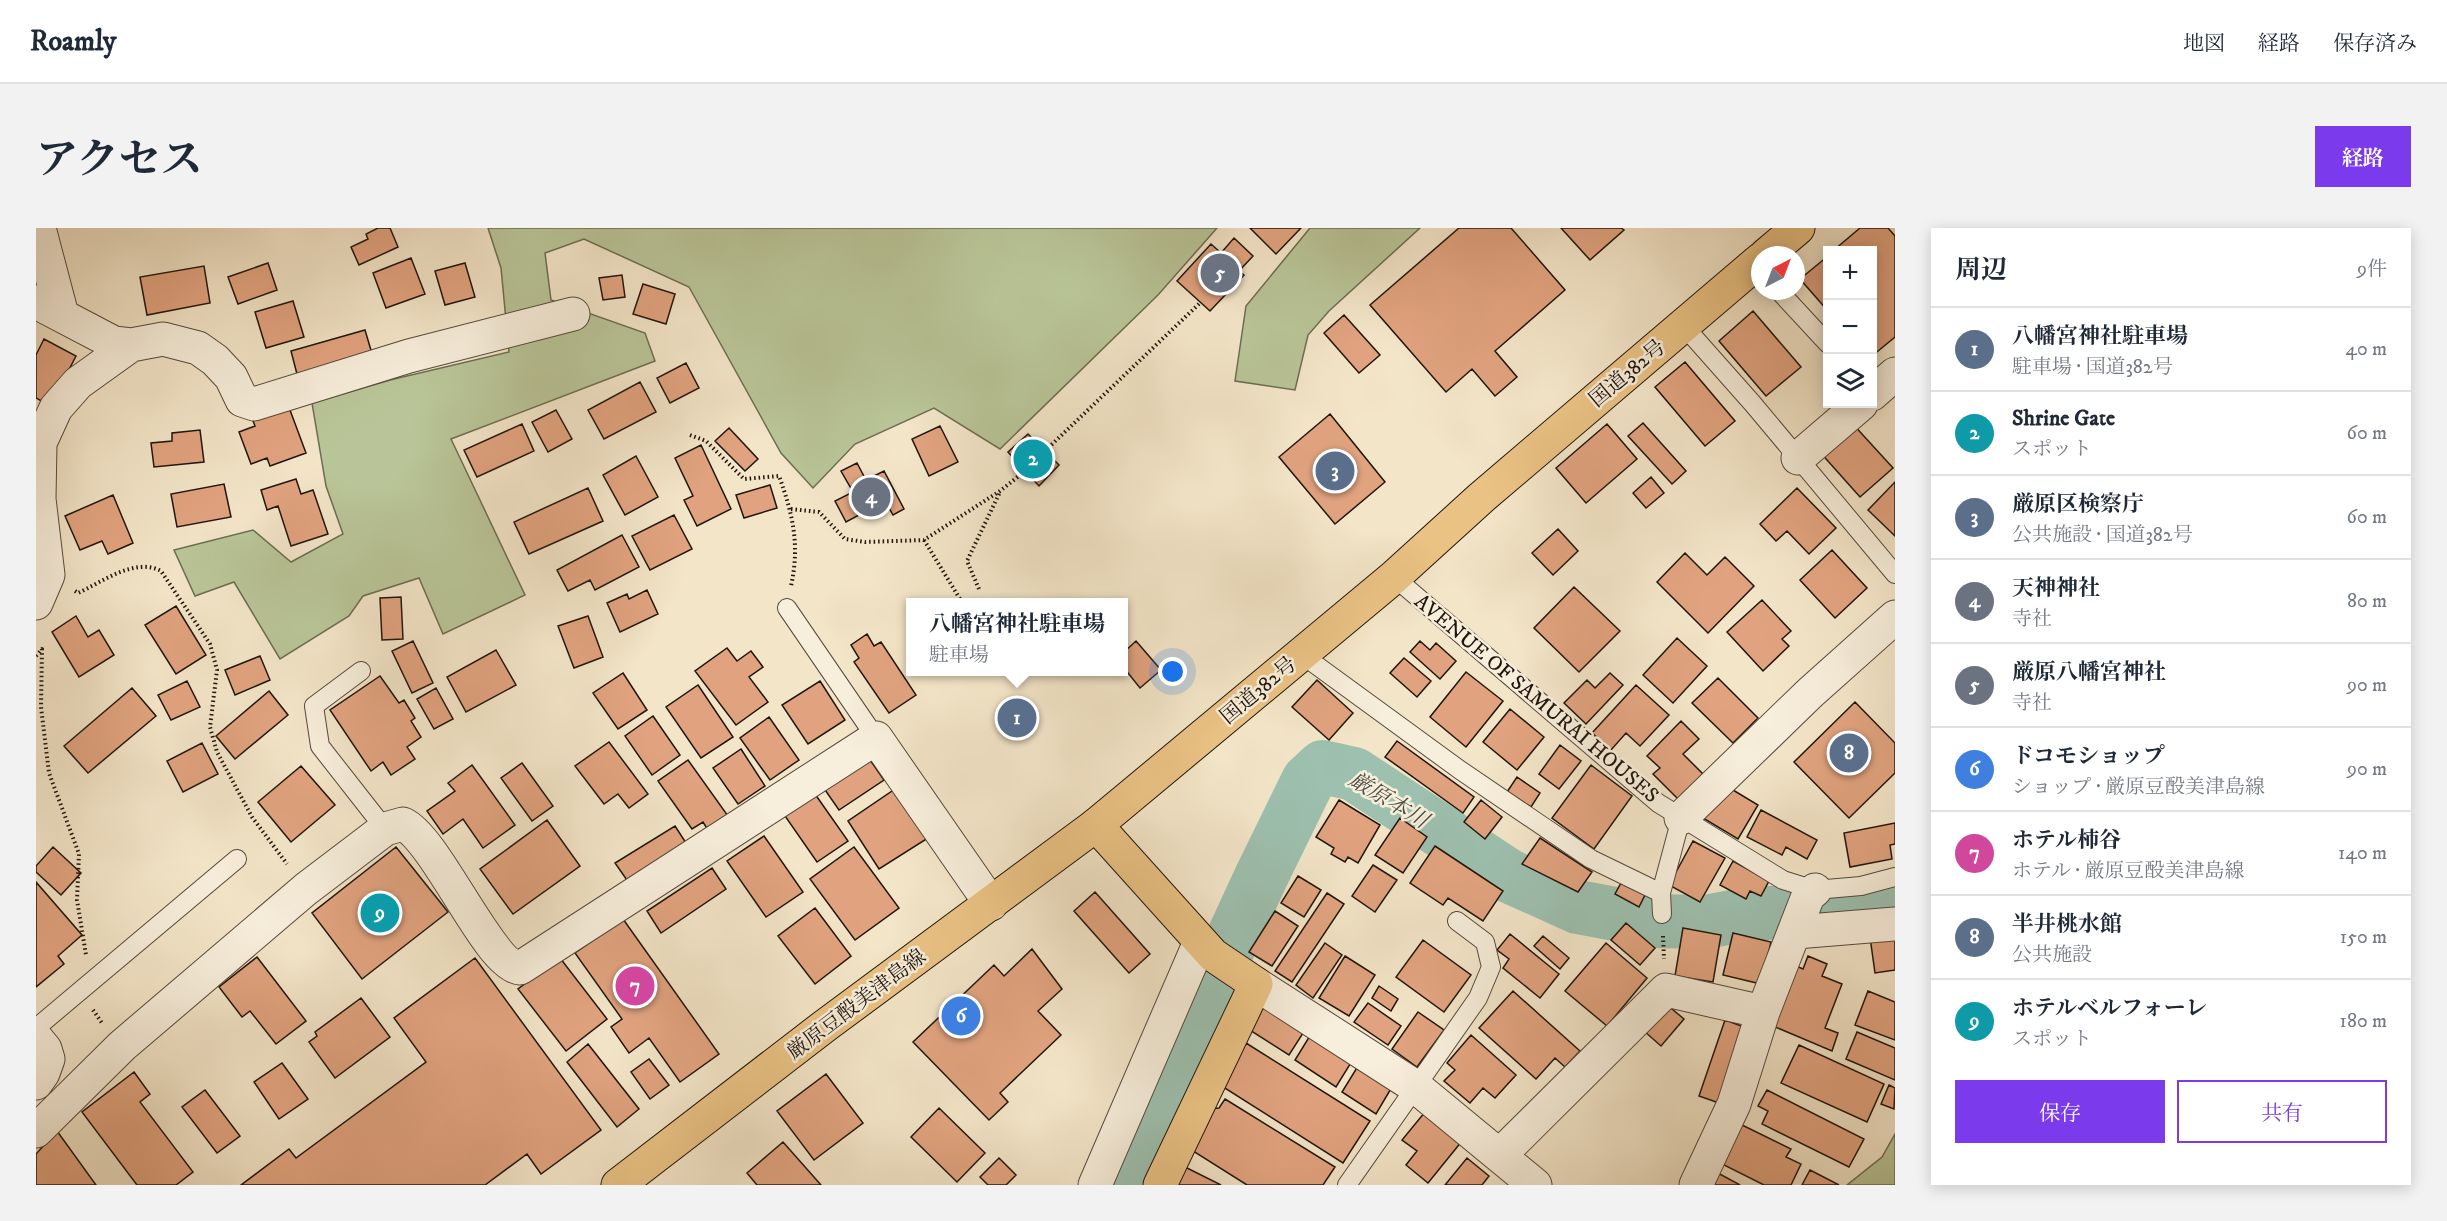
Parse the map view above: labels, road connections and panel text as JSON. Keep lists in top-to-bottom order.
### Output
{
  "streets": {
    "main road": ["国道382号", "厳原豆酘美津島線"],
    "lane": ["AVENUE OF SAMURAI HOUSES"]
  },
  "crossings": [
    ["国道382号", "AVENUE OF SAMURAI HOUSES"],
    ["国道382号", "厳原豆酘美津島線"]
  ],
  "water": ["厳原本川"],
  "north": "top right",
  "page": {
    "header": "Roamly",
    "nav": ["地図", "経路", "保存済み"],
    "title": "アクセス",
    "buttons": [
      "経路",
      ["保存", "共有"]
    ],
    "heading": ["周辺", "9件"],
    "map_buttons": ["+", "−"],
    "pins": [
      "5",
      "2",
      "3",
      "4",
      "1",
      "8",
      "9",
      "7",
      "6"
    ],
    "list": [
      {
        "mark": "1",
        "name": "八幡宮神社駐車場",
        "note": "駐車場 · 国道382号",
        "value": "40 m"
      },
      {
        "mark": "2",
        "name": "Shrine Gate",
        "note": "スポット",
        "value": "60 m"
      },
      {
        "mark": "3",
        "name": "厳原区検察庁",
        "note": "公共施設 · 国道382号",
        "value": "60 m"
      },
      {
        "mark": "4",
        "name": "天神神社",
        "note": "寺社",
        "value": "80 m"
      },
      {
        "mark": "5",
        "name": "厳原八幡宮神社",
        "note": "寺社",
        "value": "90 m"
      },
      {
        "mark": "6",
        "name": "ドコモショップ",
        "note": "ショップ · 厳原豆酘美津島線",
        "value": "90 m"
      },
      {
        "mark": "7",
        "name": "ホテル柿谷",
        "note": "ホテル · 厳原豆酘美津島線",
        "value": "140 m"
      },
      {
        "mark": "8",
        "name": "半井桃水館",
        "note": "公共施設",
        "value": "150 m"
      },
      {
        "mark": "9",
        "name": "ホテルベルフォーレ",
        "note": "スポット",
        "value": "180 m"
      }
    ],
    "popup": ["八幡宮神社駐車場", "駐車場"]
  }
}
